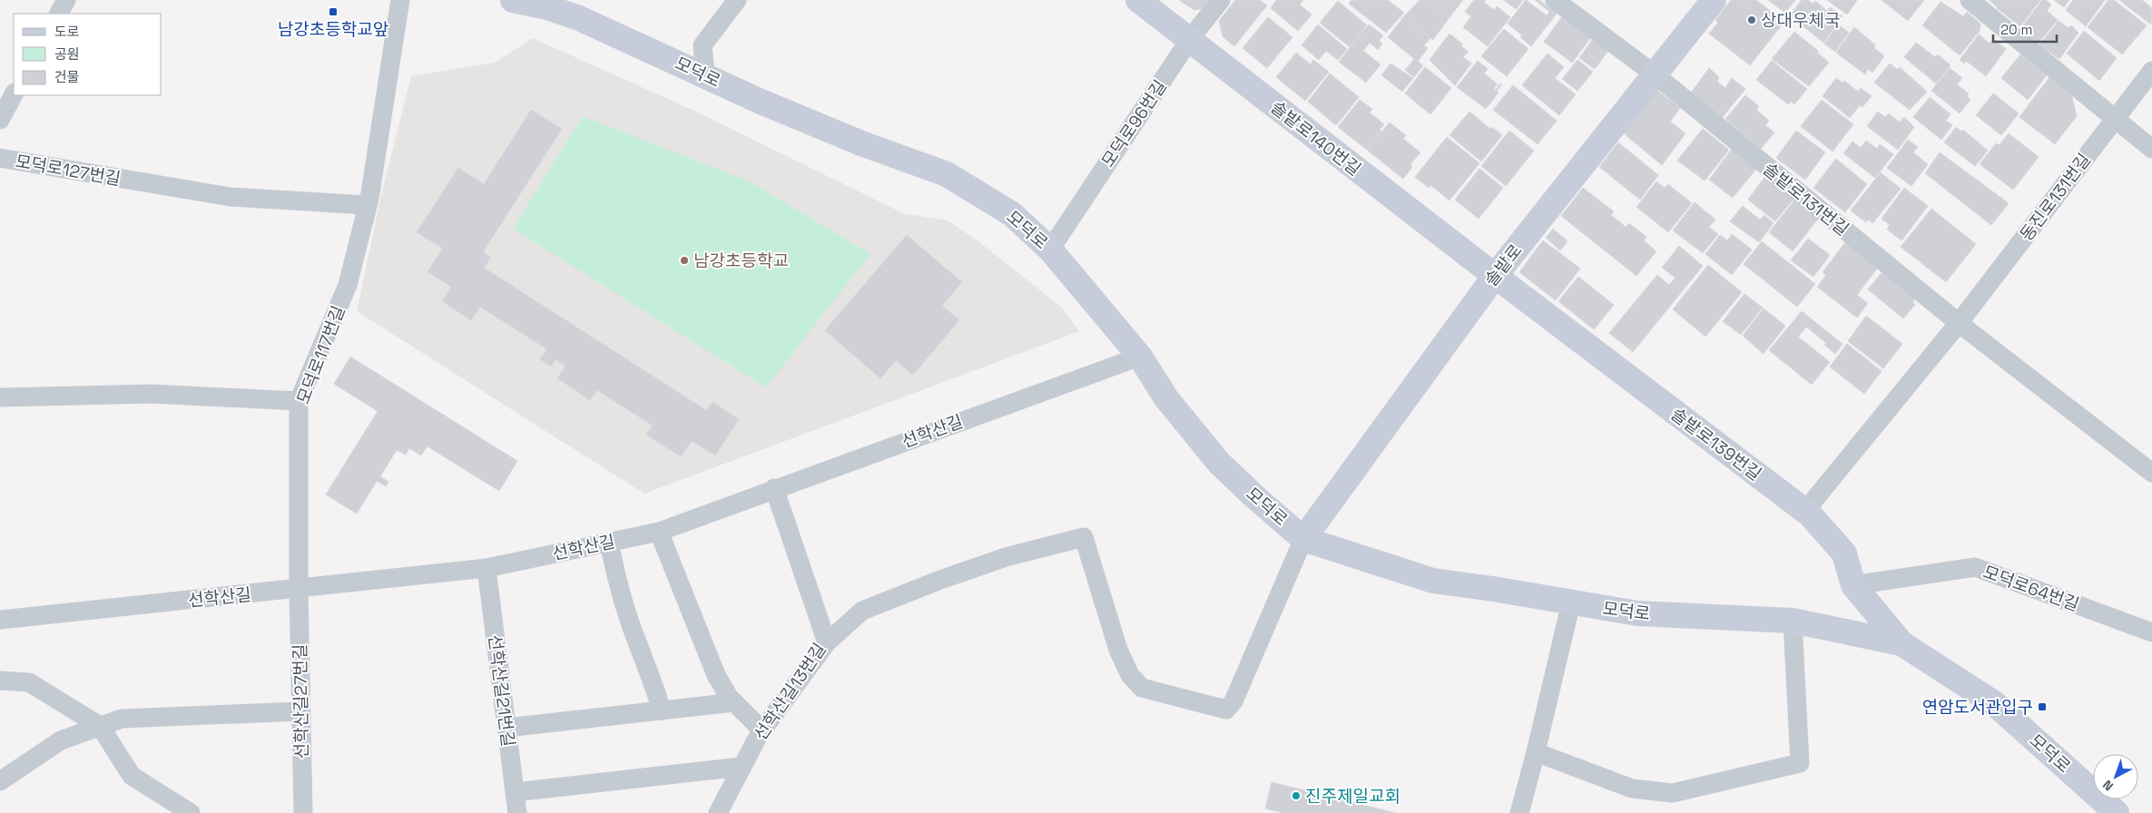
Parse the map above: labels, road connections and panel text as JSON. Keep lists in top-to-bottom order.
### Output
{
  "streets": {
    "street": [
      "모덕로",
      "모덕로96번길",
      "솔밭로140번길",
      "모덕로127번길",
      "동진로131번길",
      "솔밭로131번길",
      "솔밭로",
      "모덕로117번길",
      "선학산길",
      "솔밭로139번길",
      "모덕로64번길",
      "선학산길21번길",
      "선학산길13번길",
      "선학산길27번길"
    ]
  },
  "crossings": [
    ["모덕로", "모덕로96번길"],
    ["모덕로", "솔밭로"],
    ["모덕로", "선학산길"],
    ["모덕로", "솔밭로139번길"],
    ["모덕로96번길", "솔밭로140번길"],
    ["솔밭로140번길", "솔밭로"],
    ["솔밭로140번길", "솔밭로139번길"],
    ["모덕로127번길", "모덕로117번길"],
    ["동진로131번길", "솔밭로131번길"],
    ["동진로131번길", "솔밭로139번길"],
    ["솔밭로131번길", "솔밭로"],
    ["솔밭로", "솔밭로139번길"],
    ["모덕로117번길", "선학산길"],
    ["모덕로117번길", "선학산길27번길"],
    ["선학산길", "선학산길21번길"],
    ["선학산길", "선학산길13번길"],
    ["선학산길", "선학산길27번길"],
    ["솔밭로139번길", "모덕로64번길"]
  ],
  "places": {
    "transit": ["남강초등학교앞", "연암도서관입구"],
    "other": ["상대우체국", "남강초등학교", "진주제일교회"]
  },
  "legend": ["도로", "공원", "건물"],
  "scale_bar": "20 m",
  "north": "bottom left"
}
